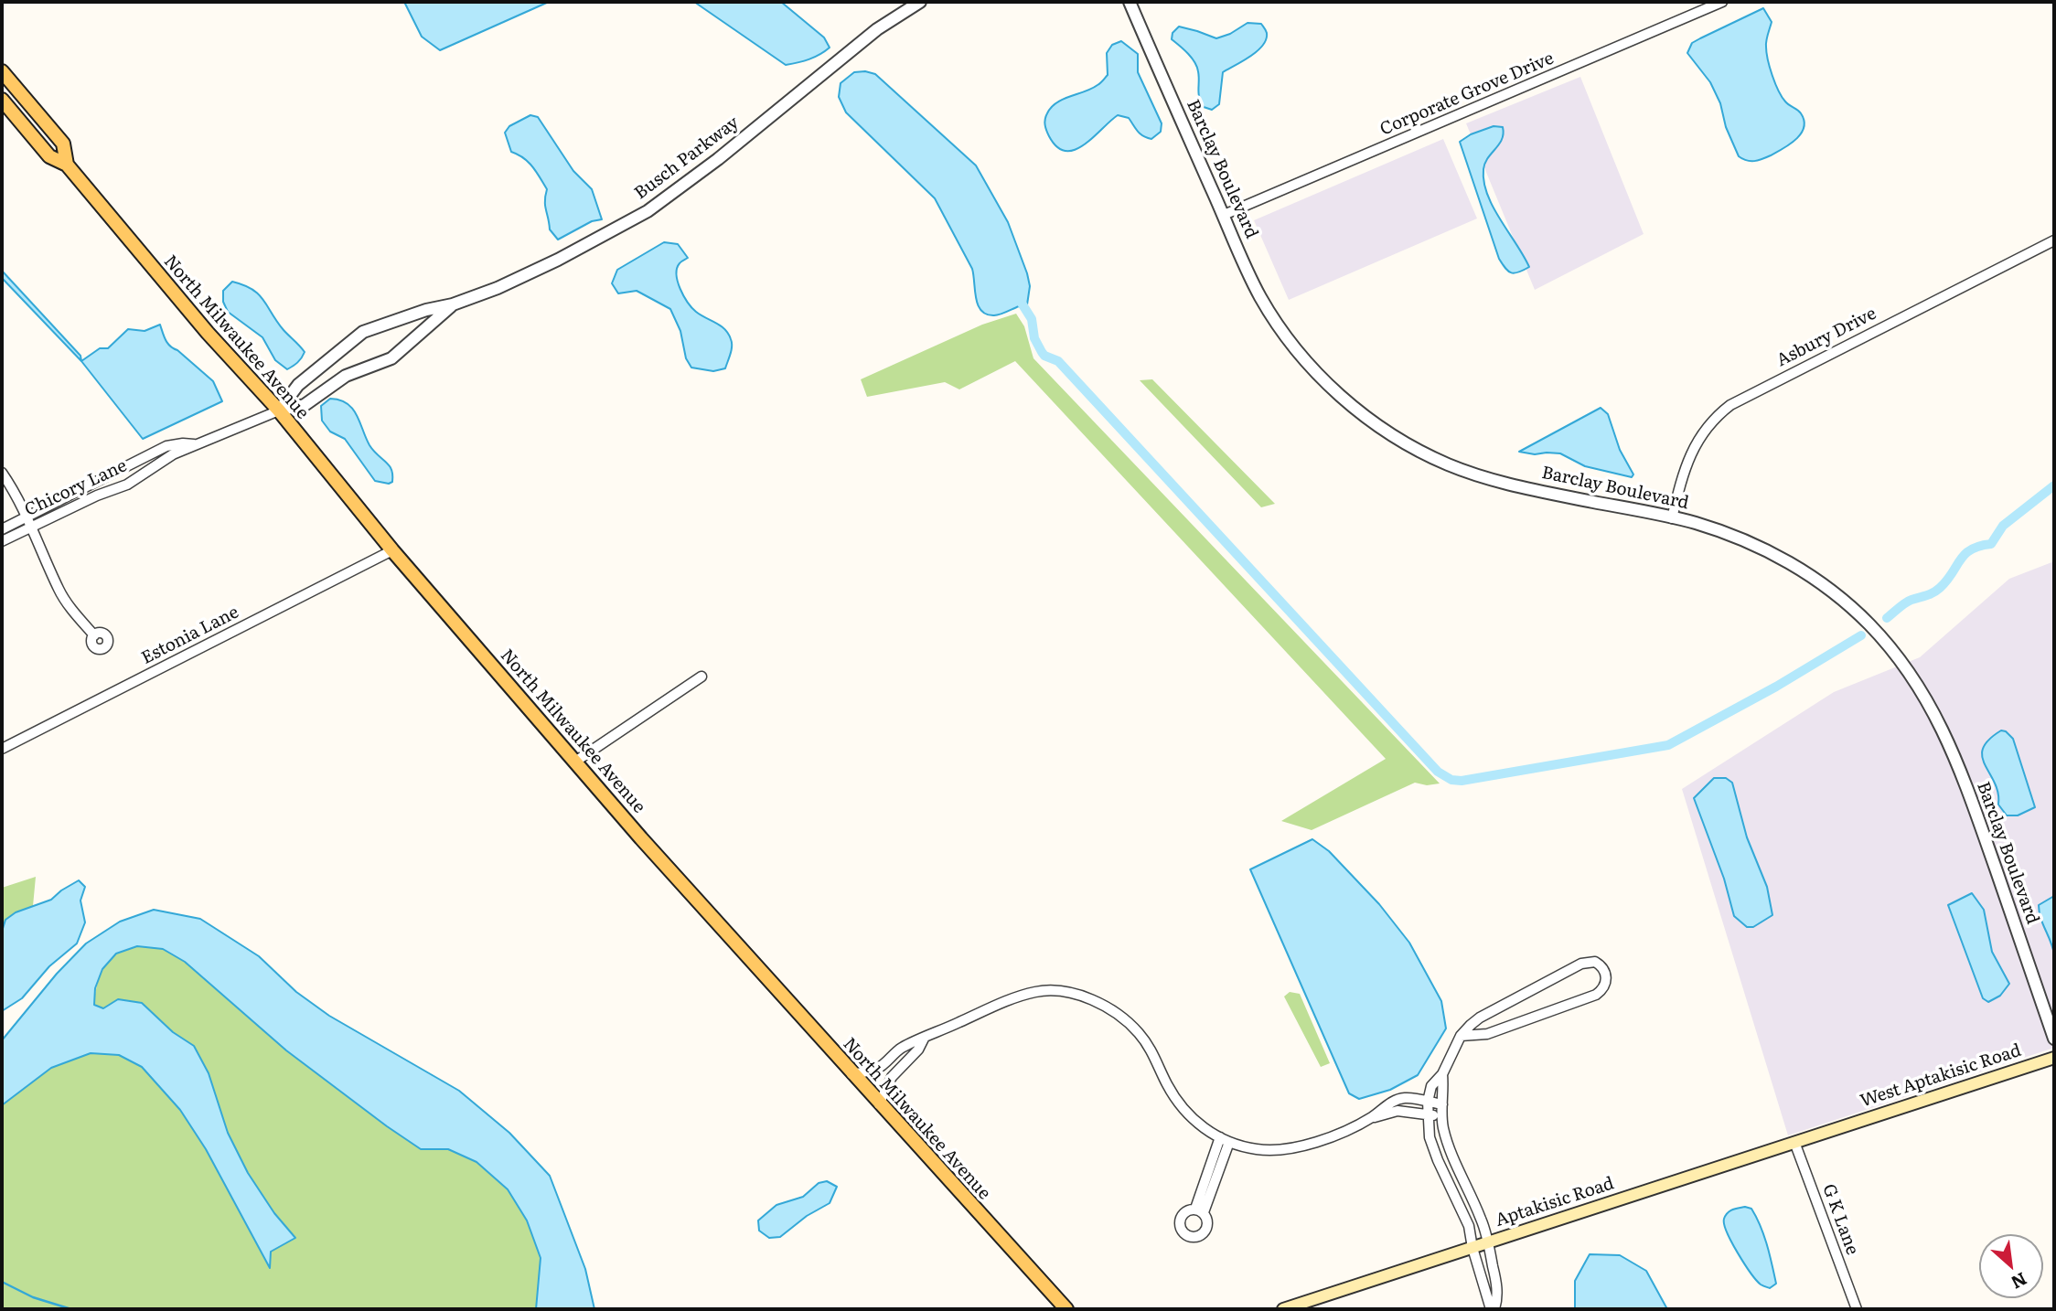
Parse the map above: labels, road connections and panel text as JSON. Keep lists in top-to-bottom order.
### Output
{
  "streets": {
    "main road": ["North Milwaukee Avenue", "West Aptakisic Road", "Aptakisic Road"],
    "street": [
      "Corporate Grove Drive",
      "Busch Parkway",
      "Barclay Boulevard",
      "Asbury Drive",
      "Chicory Lane",
      "Estonia Lane",
      "G K Lane"
    ]
  },
  "crossings": [
    ["Corporate Grove Drive", "Barclay Boulevard"],
    ["Busch Parkway", "North Milwaukee Avenue"],
    ["Busch Parkway", "Chicory Lane"],
    ["Barclay Boulevard", "Asbury Drive"],
    ["North Milwaukee Avenue", "Chicory Lane"],
    ["North Milwaukee Avenue", "Estonia Lane"],
    ["West Aptakisic Road", "Aptakisic Road"],
    ["Aptakisic Road", "G K Lane"]
  ],
  "north": "bottom right"
}
